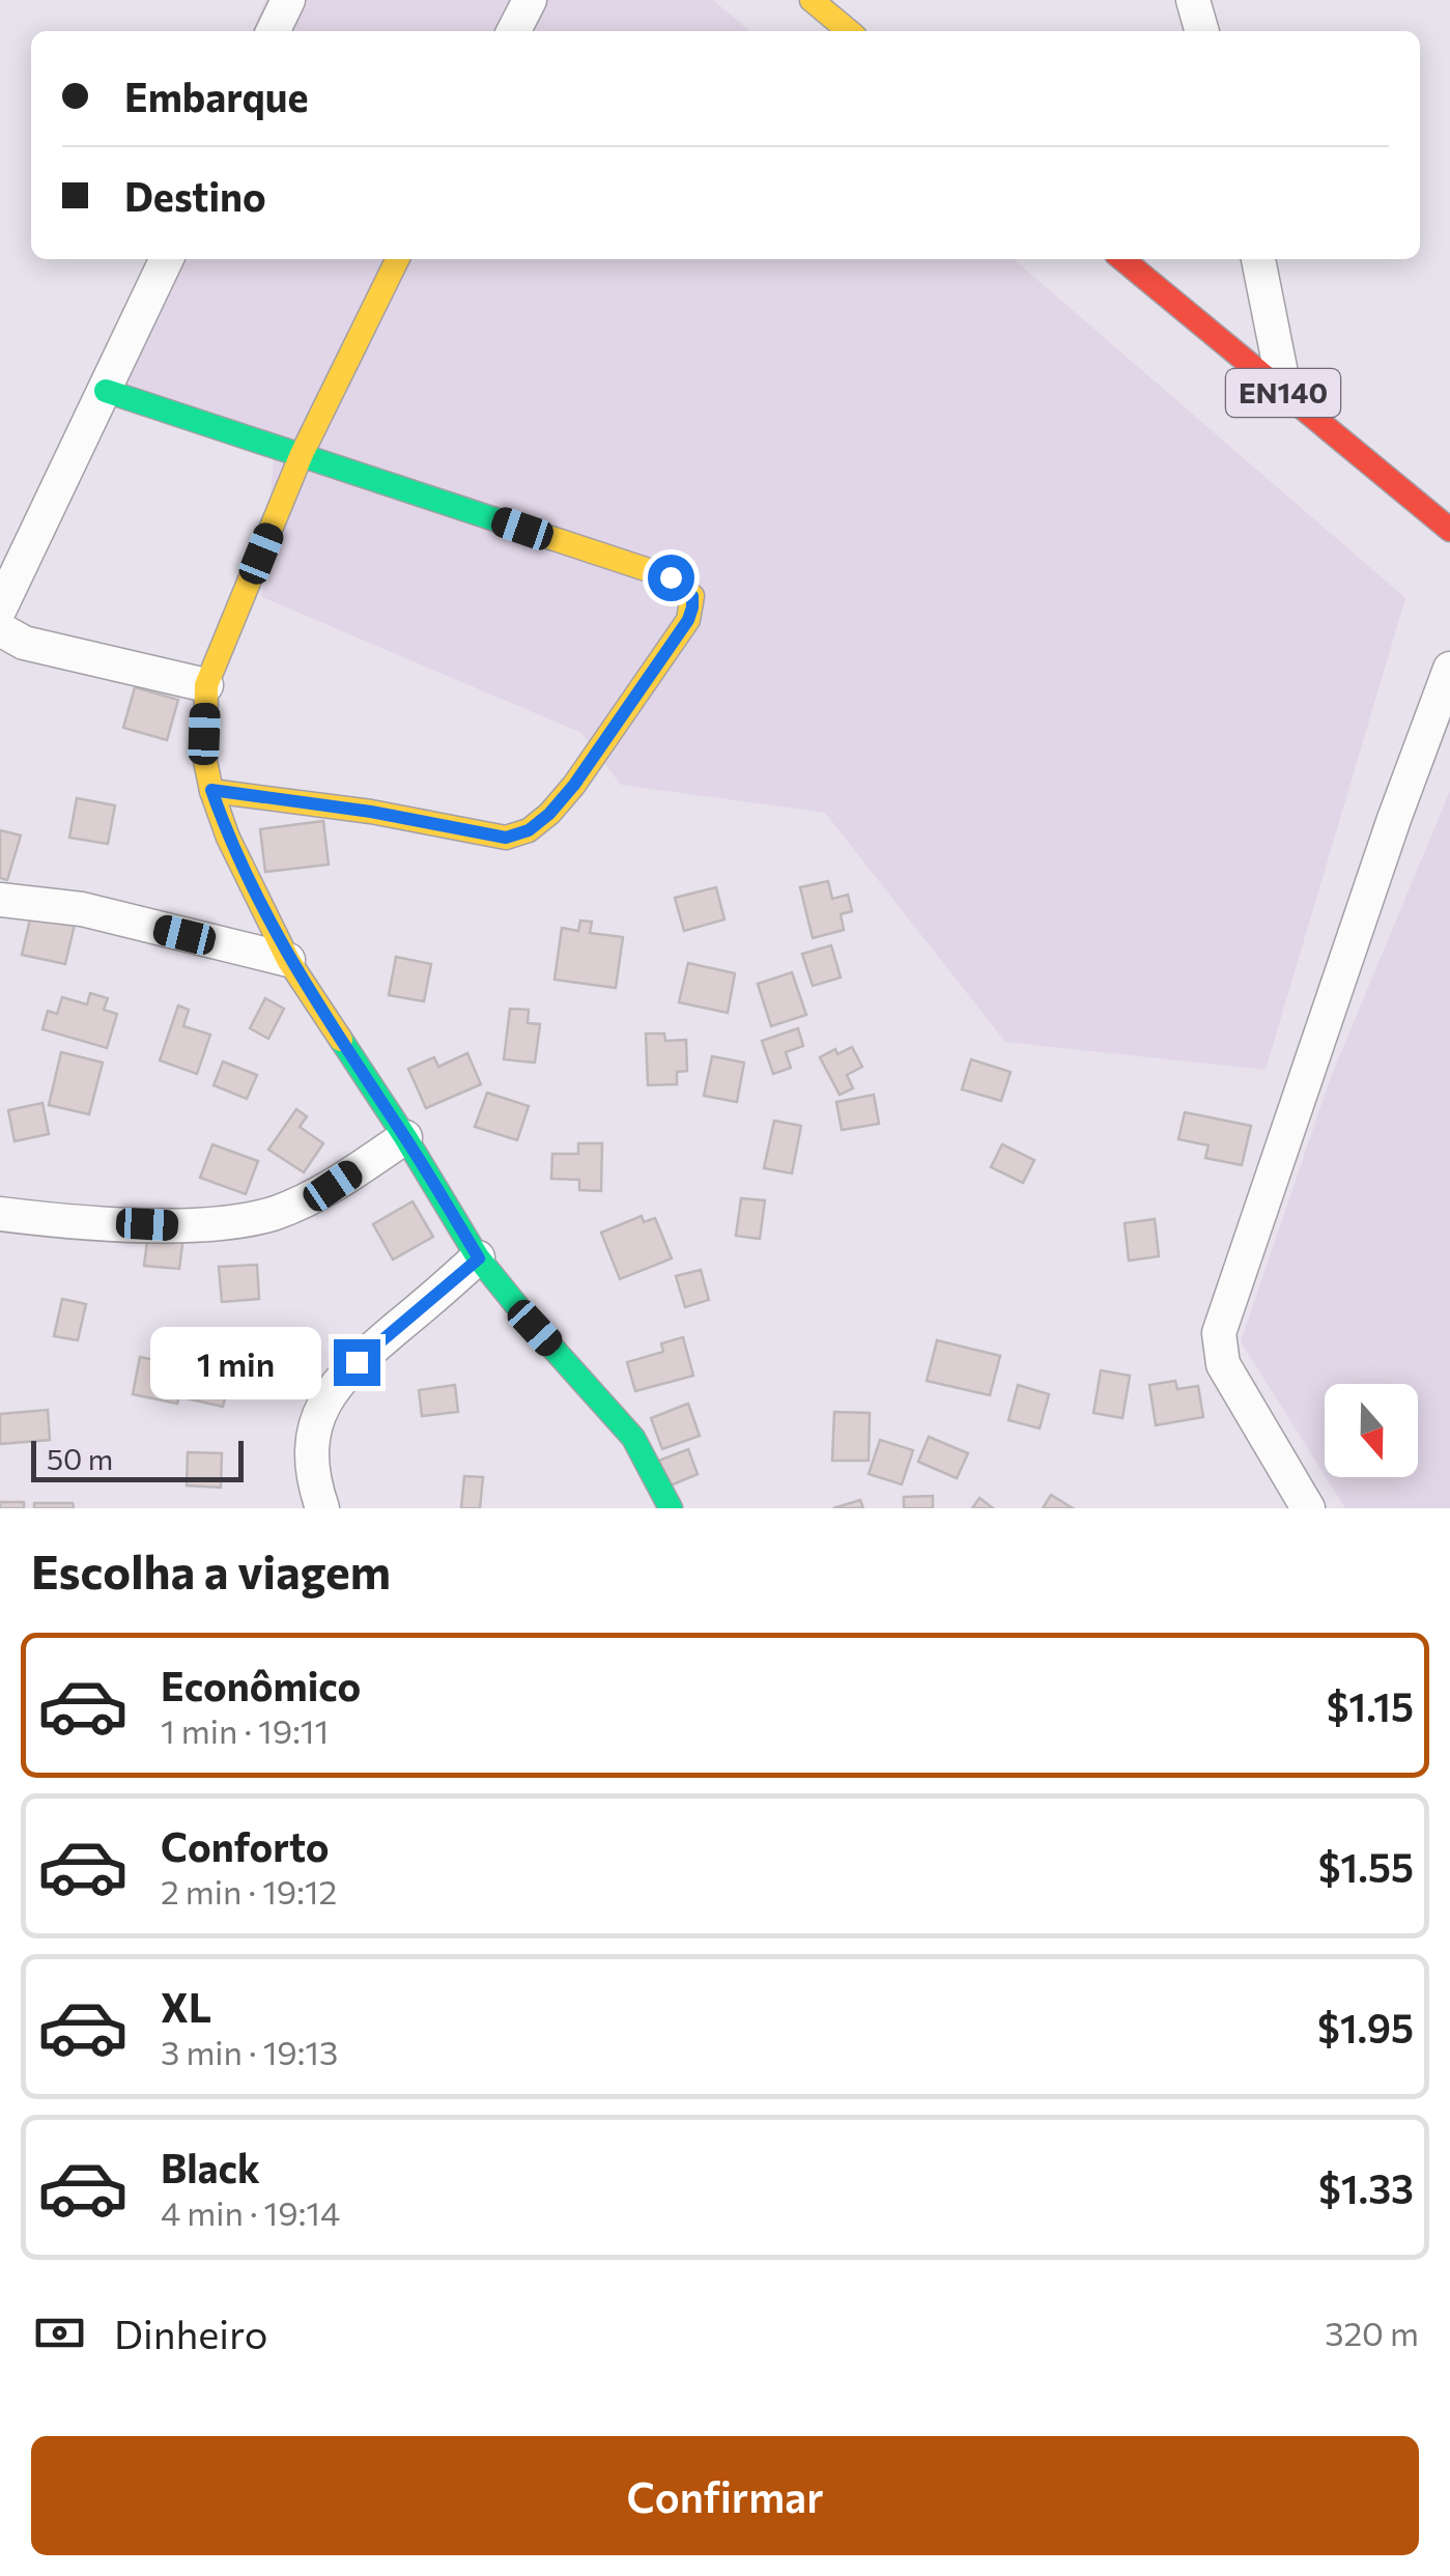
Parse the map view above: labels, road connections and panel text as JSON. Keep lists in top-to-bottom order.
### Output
{
  "streets": {
    "street": ["EN140"]
  },
  "scale_bar": "50 m",
  "north": "bottom",
  "page": {
    "banner": ["Embarque", "Destino"],
    "bubble": "1 min",
    "scale": "50 m",
    "heading": "Escolha a viagem",
    "list": [
      {
        "name": "Econômico",
        "note": "1 min · 19:11",
        "value": "$1.15"
      },
      {
        "name": "Conforto",
        "note": "2 min · 19:12",
        "value": "$1.55"
      },
      {
        "name": "XL",
        "note": "3 min · 19:13",
        "value": "$1.95"
      },
      {
        "name": "Black",
        "note": "4 min · 19:14",
        "value": "$1.33"
      }
    ],
    "pay": ["Dinheiro", "320 m"],
    "buttons": "Confirmar"
  }
}
